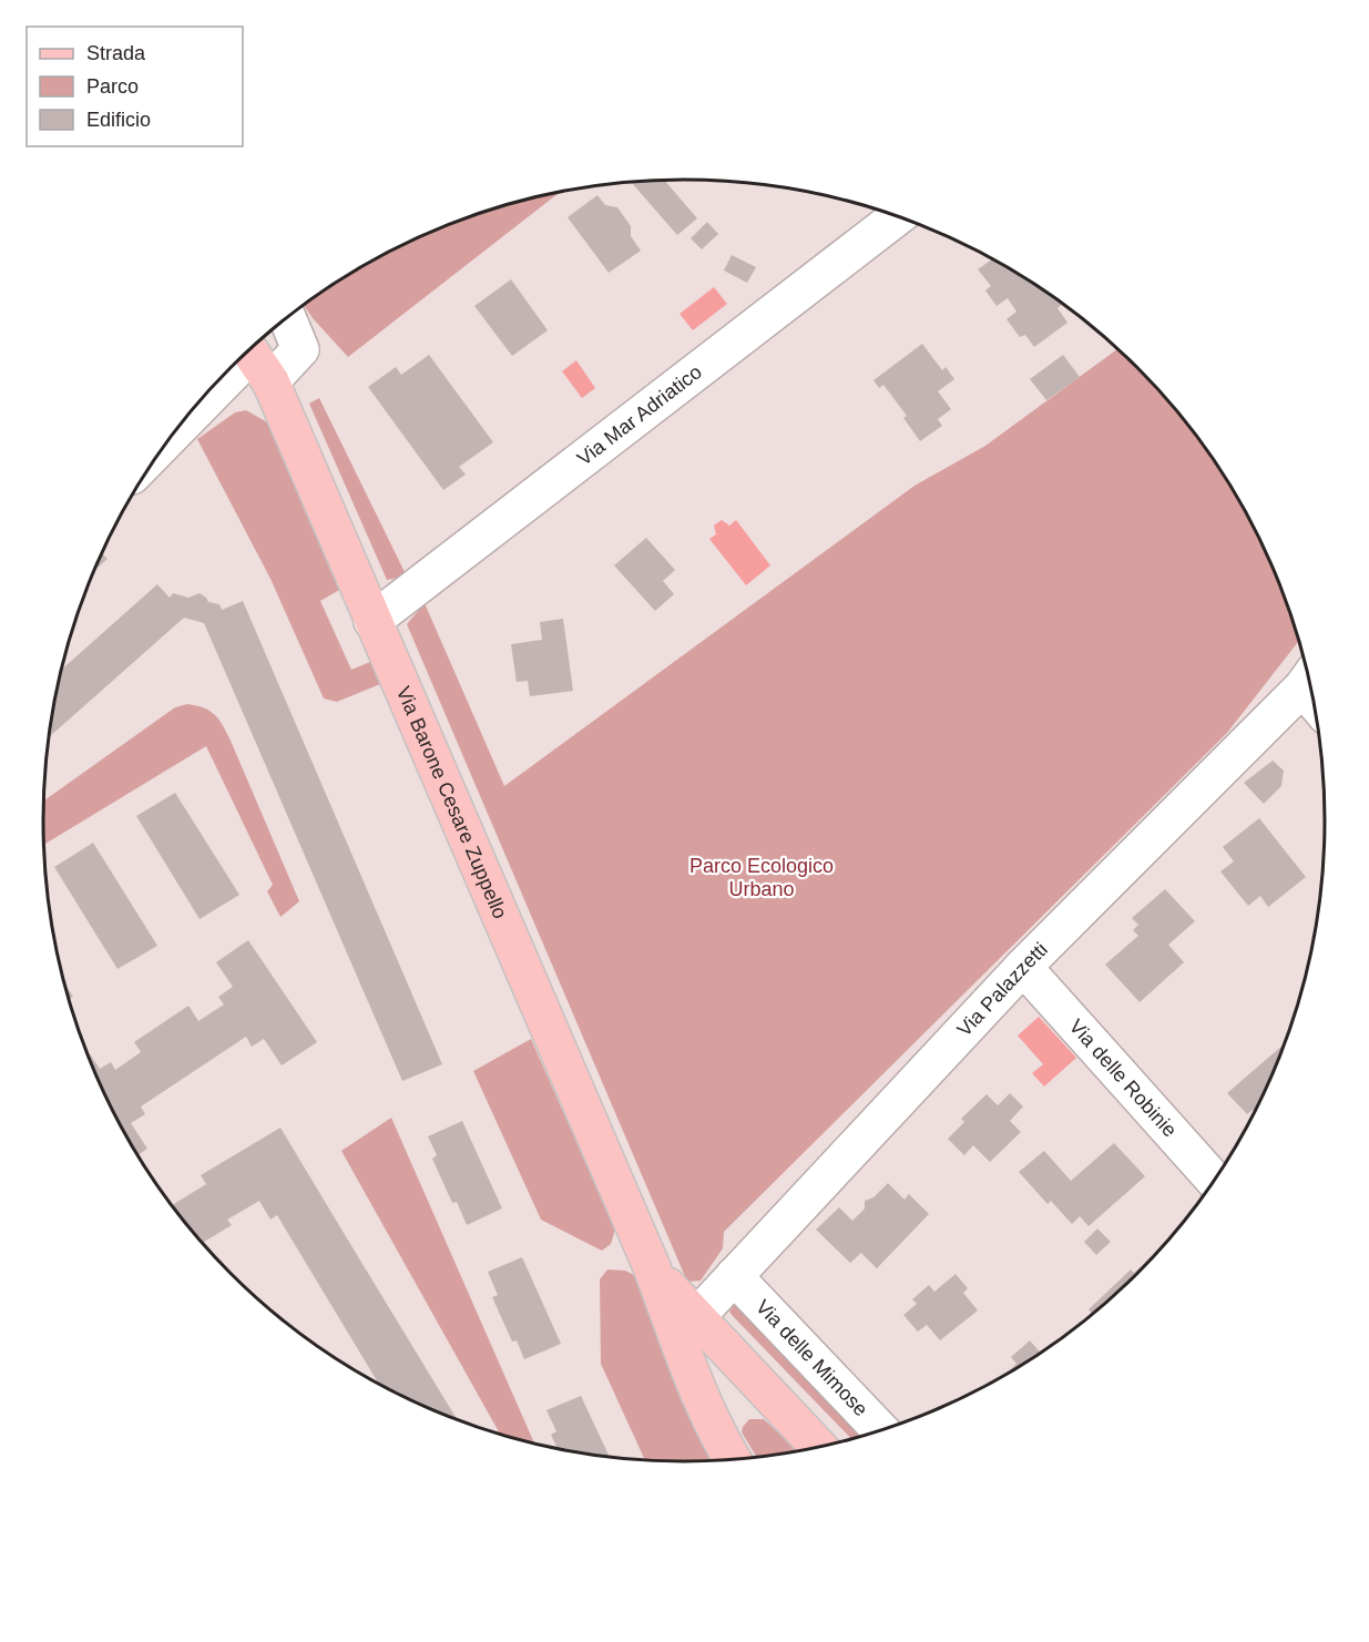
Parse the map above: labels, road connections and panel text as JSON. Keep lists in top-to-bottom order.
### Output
{
  "streets": {
    "main road": ["Via Barone Cesare Zuppello"],
    "street": [
      "Via Mar Adriatico",
      "Via Palazzetti",
      "Via delle Robinie",
      "Via delle Mimose"
    ]
  },
  "crossings": [
    ["Via Mar Adriatico", "Via Barone Cesare Zuppello"],
    ["Via Barone Cesare Zuppello", "Via Palazzetti"],
    ["Via Palazzetti", "Via delle Robinie"],
    ["Via Palazzetti", "Via delle Mimose"]
  ],
  "parks": ["Parco Ecologico Urbano"],
  "legend": ["Strada", "Parco", "Edificio"]
}
